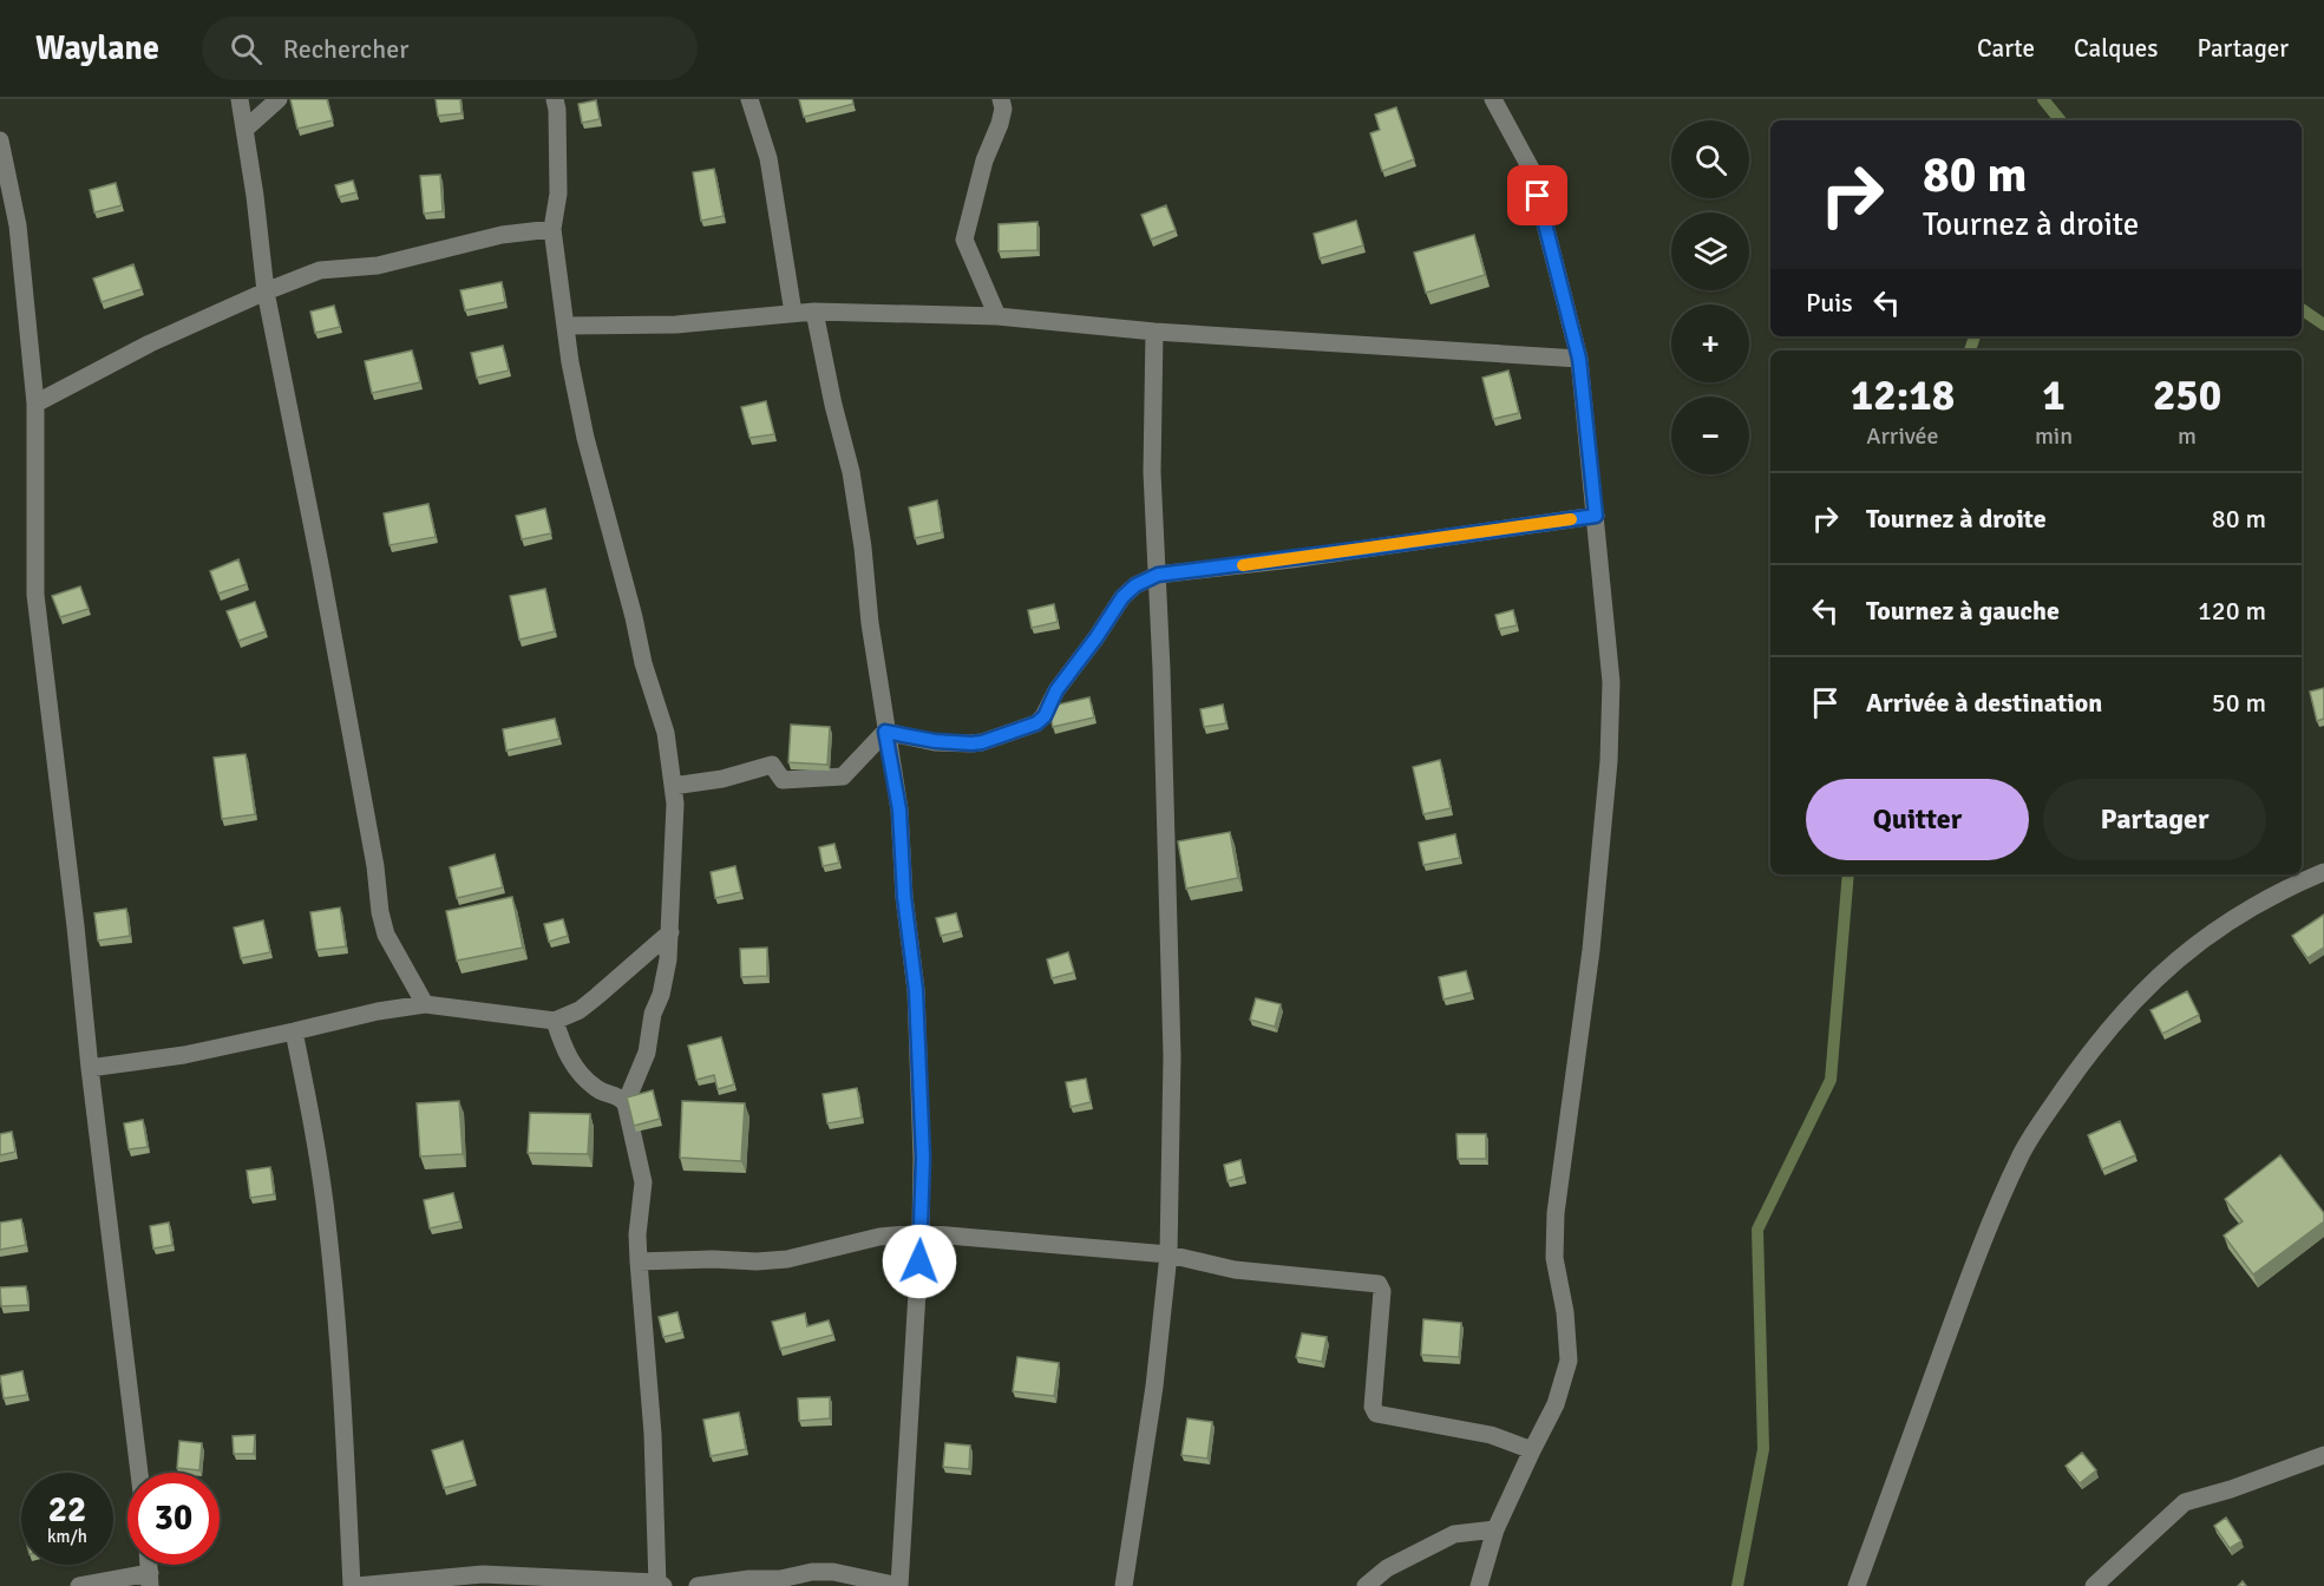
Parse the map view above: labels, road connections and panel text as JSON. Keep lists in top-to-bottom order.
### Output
{
  "page": {
    "header": "Waylane",
    "search": "Rechercher",
    "nav": ["Carte", "Calques", "Partager"],
    "map_buttons": ["+", "−"],
    "turn": ["80 m", "Tournez à droite"],
    "then": "Puis",
    "eta": [
      "12:18",
      "Arrivée",
      "1",
      "min",
      "250",
      "m"
    ],
    "list": [
      {
        "name": "Tournez à droite",
        "value": "80 m"
      },
      {
        "name": "Tournez à gauche",
        "value": "120 m"
      },
      {
        "name": "Arrivée à destination",
        "value": "50 m"
      }
    ],
    "buttons": ["Quitter", "Partager"],
    "speed": "22 km/h",
    "limit": "30"
  }
}
